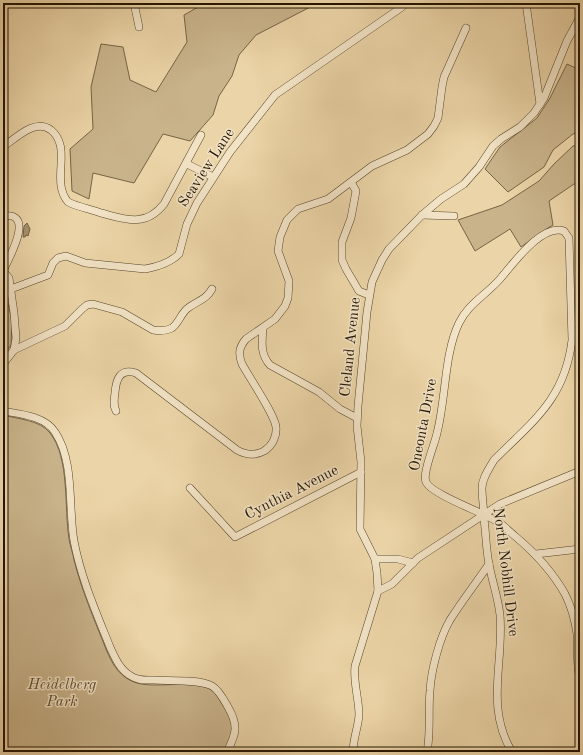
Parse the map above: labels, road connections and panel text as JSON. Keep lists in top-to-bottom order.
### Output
{
  "streets": {
    "street": [
      "Seaview Lane",
      "Cleland Avenue",
      "Oneonta Drive",
      "Cynthia Avenue",
      "North Nobhill Drive"
    ]
  },
  "crossings": [
    ["Cleland Avenue", "Cynthia Avenue"],
    ["Oneonta Drive", "North Nobhill Drive"]
  ],
  "parks": ["Heidelberg Park"]
}
